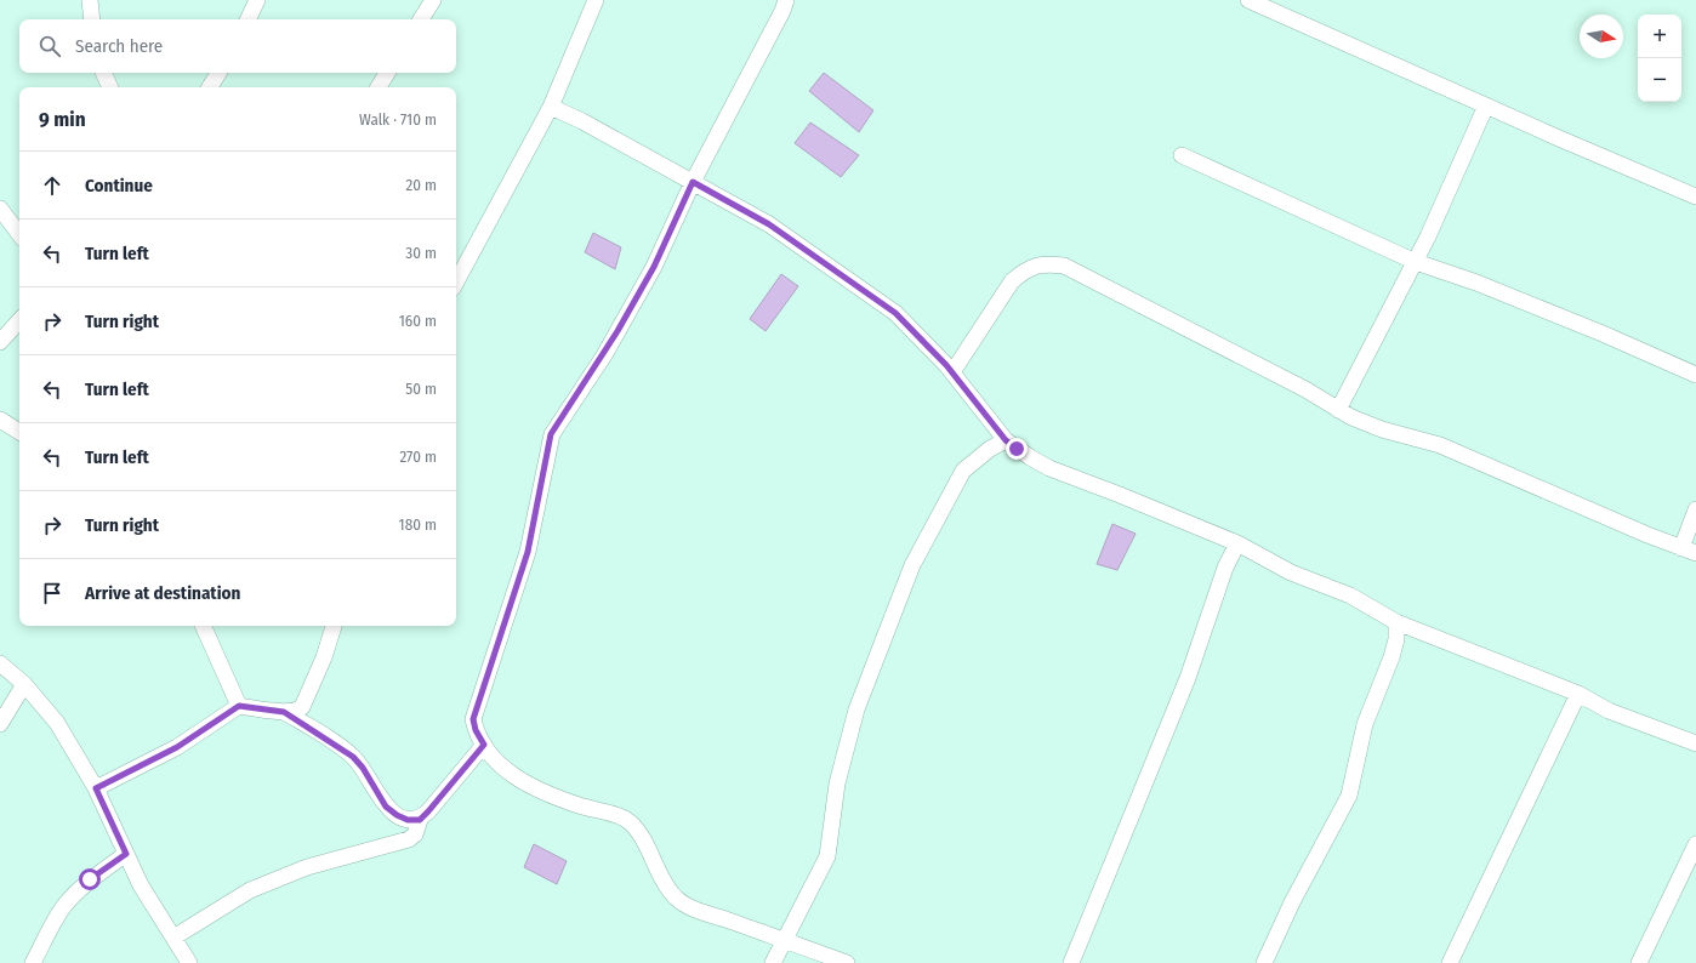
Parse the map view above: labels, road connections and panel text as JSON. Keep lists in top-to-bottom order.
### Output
{
  "north": "right",
  "page": {
    "map_buttons": ["+", "−"],
    "search": "Search here",
    "heading": ["9 min", "Walk · 710 m"],
    "list": [
      ["Continue", "20 m"],
      ["Turn left", "30 m"],
      ["Turn right", "160 m"],
      ["Turn left", "50 m"],
      ["Turn left", "270 m"],
      ["Turn right", "180 m"],
      "Arrive at destination"
    ]
  }
}
